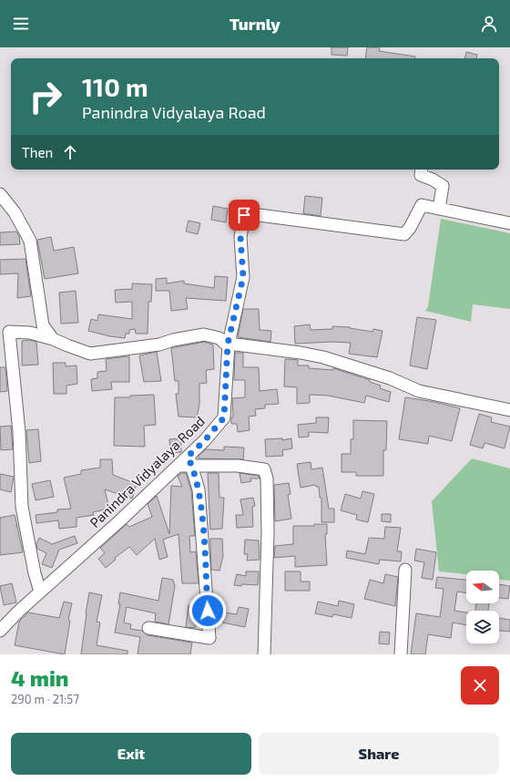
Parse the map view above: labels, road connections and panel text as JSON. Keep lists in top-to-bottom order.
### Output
{
  "streets": {
    "street": ["Panindra Vidyalaya Road"]
  },
  "north": "left",
  "page": {
    "header": "Turnly",
    "turn": ["110 m", "Panindra Vidyalaya Road"],
    "then": "Then",
    "heading": ["4 min", "290 m · 21:57"],
    "buttons": ["Exit", "Share"]
  }
}
